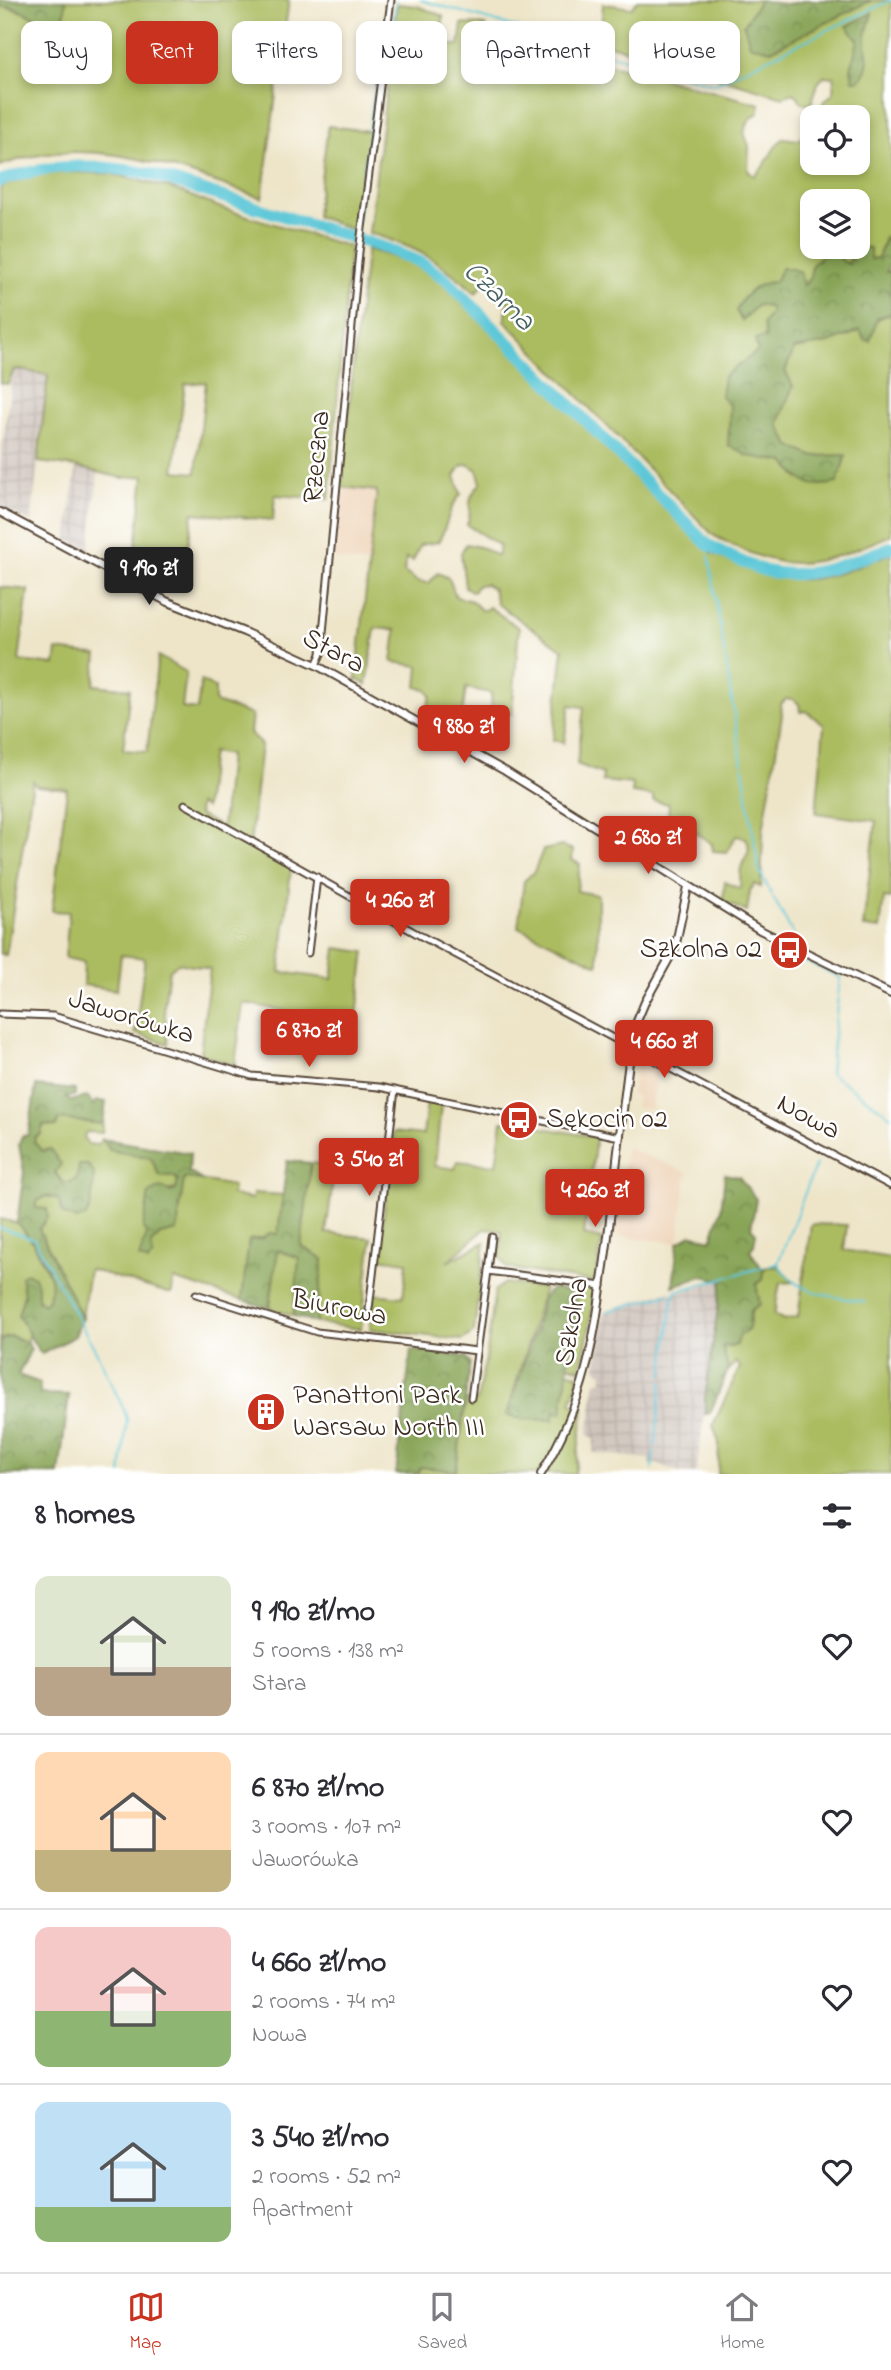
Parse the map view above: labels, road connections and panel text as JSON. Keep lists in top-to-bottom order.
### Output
{
  "streets": {
    "street": [
      "Rzeczna",
      "Stara",
      "Jaworówka",
      "Nowa",
      "Biurowa",
      "Szkolna"
    ]
  },
  "crossings": [
    ["Rzeczna", "Stara"],
    ["Stara", "Szkolna"],
    ["Jaworówka", "Szkolna"],
    ["Nowa", "Szkolna"]
  ],
  "water": ["Czarna"],
  "places": {
    "bus stop": ["Szkolna 02", "Sękocin 02"],
    "building": ["Panattoni Park Warsaw North III"]
  },
  "page": {
    "chip": [
      "Buy",
      "Rent",
      "Filters",
      "New",
      "Apartment",
      "House"
    ],
    "price": [
      "9 190 zł",
      "9 880 zł",
      "2 680 zł",
      "4 260 zł",
      "6 870 zł",
      "4 660 zł",
      "3 540 zł",
      "4 260 zł"
    ],
    "heading": "8 homes",
    "list": [
      {
        "name": "9 190 zł/mo",
        "note": "5 rooms · 138 m² · Stara"
      },
      {
        "name": "6 870 zł/mo",
        "note": "3 rooms · 107 m² · Jaworówka"
      },
      {
        "name": "4 660 zł/mo",
        "note": "2 rooms · 74 m² · Nowa"
      },
      {
        "name": "3 540 zł/mo",
        "note": "2 rooms · 52 m² · Apartment"
      }
    ],
    "tabs": ["Map", "Saved", "Home"]
  }
}
